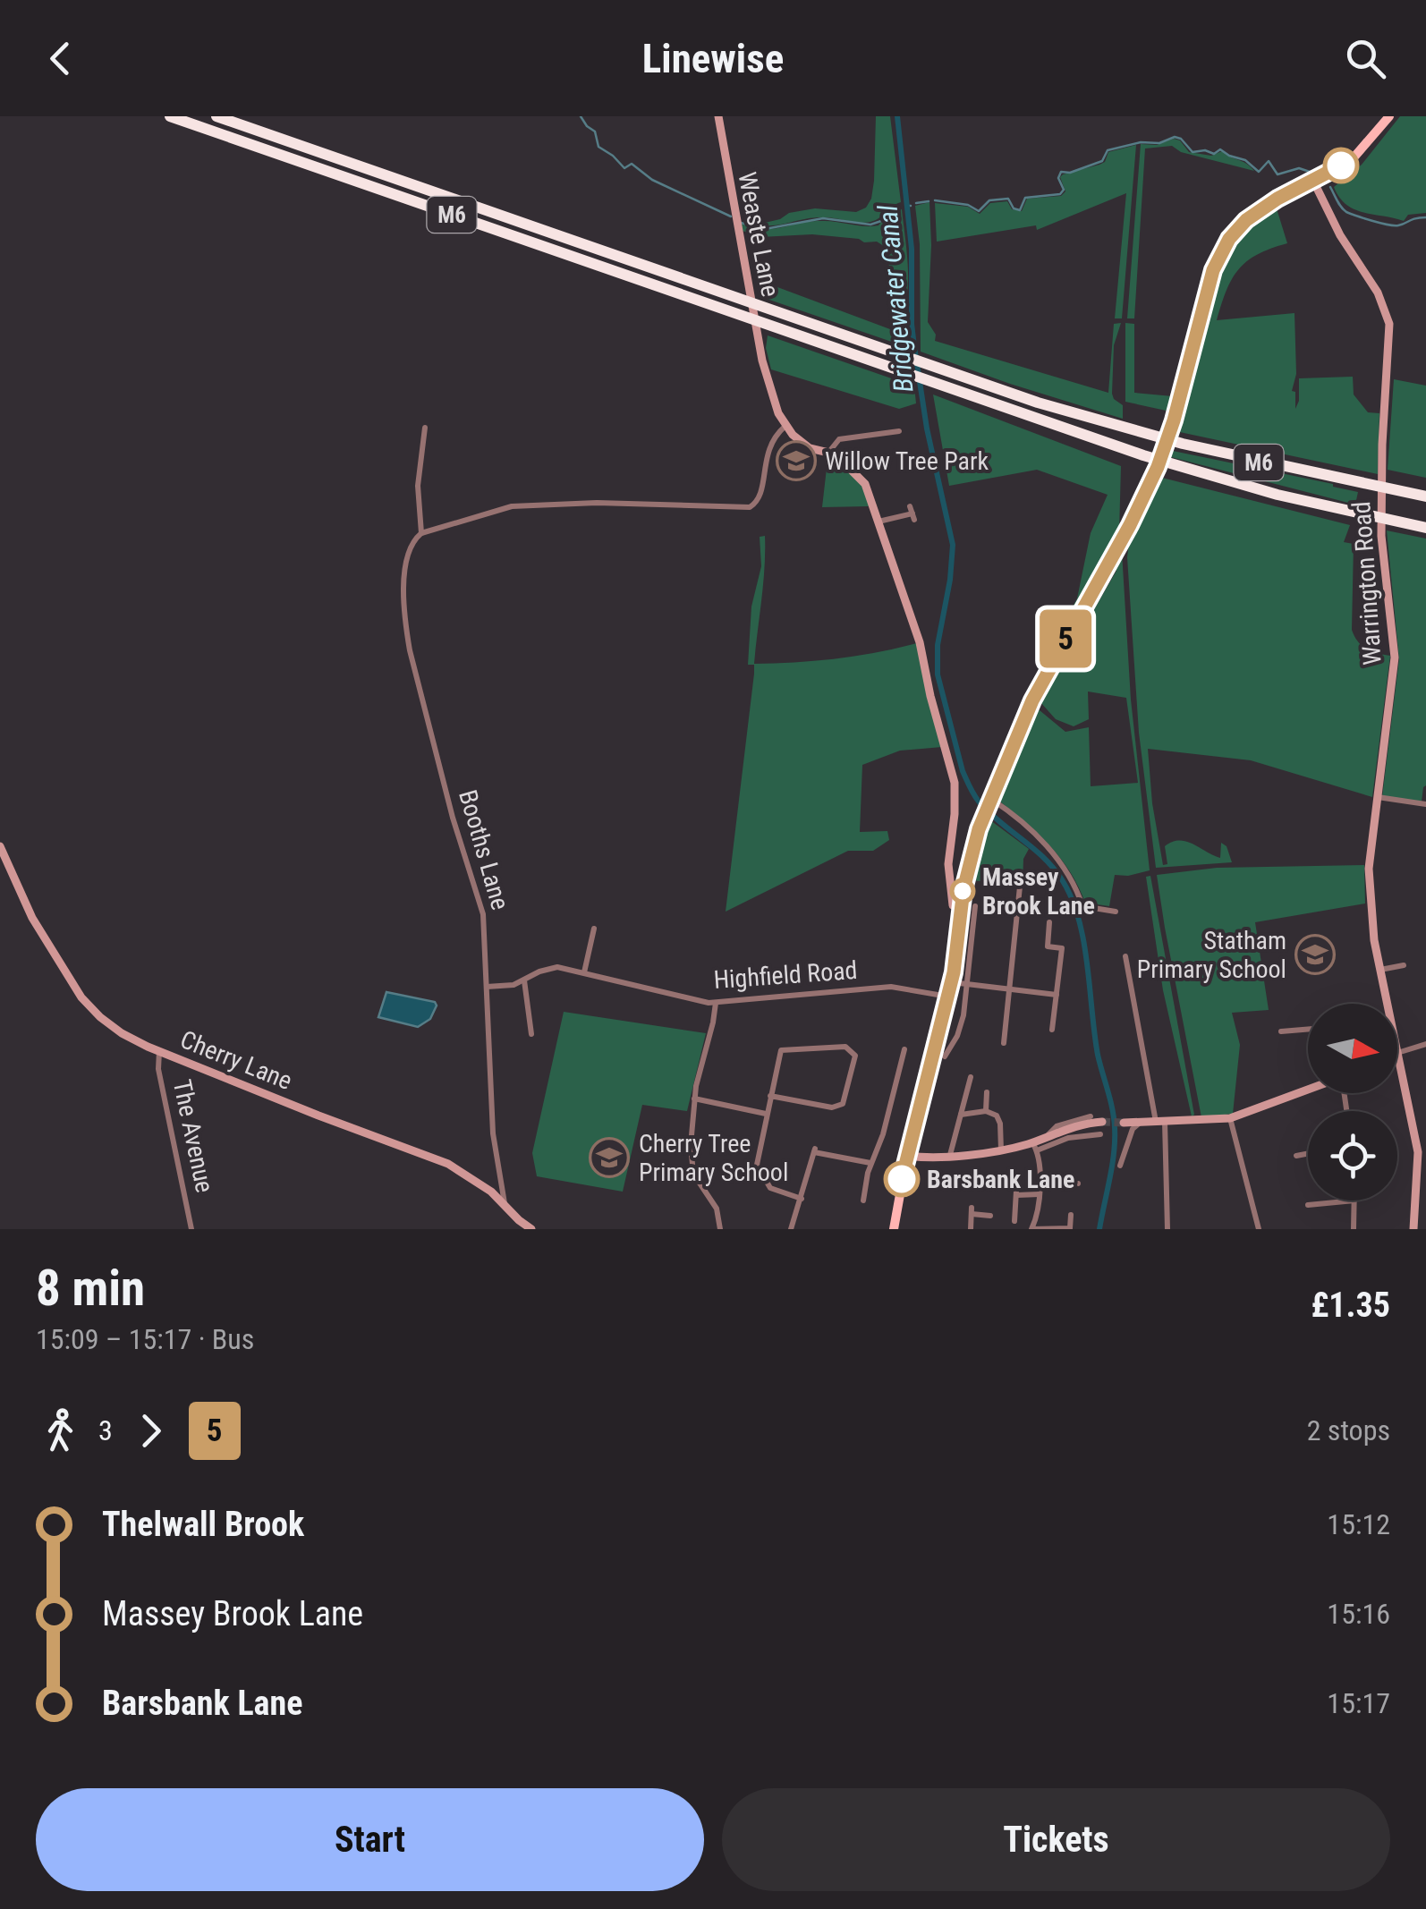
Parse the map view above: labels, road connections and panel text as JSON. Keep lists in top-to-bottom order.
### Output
{
  "streets": {
    "highway": ["M6"],
    "street": [
      "Weaste Lane",
      "Warrington Road",
      "Booths Lane",
      "Highfield Road",
      "Cherry Lane",
      "The Avenue"
    ]
  },
  "crossings": [
    ["Booths Lane", "Highfield Road"],
    ["Booths Lane", "Cherry Lane"],
    ["Cherry Lane", "The Avenue"]
  ],
  "water": ["Bridgewater Canal"],
  "places": {
    "school or university": ["Willow Tree Park", "Statham Primary School", "Cherry Tree Primary School"],
    "other": ["Massey Brook Lane", "Barsbank Lane"]
  },
  "lines": ["bus line 5"],
  "north": "right",
  "page": {
    "header": "Linewise",
    "on_map": "5",
    "heading": ["8 min", "15:09 – 15:17 · Bus", "£1.35"],
    "legs": ["3", "5", "2 stops"],
    "list": [
      {
        "name": "Thelwall Brook",
        "value": "15:12"
      },
      {
        "name": "Massey Brook Lane",
        "value": "15:16"
      },
      {
        "name": "Barsbank Lane",
        "value": "15:17"
      }
    ],
    "buttons": ["Start", "Tickets"]
  }
}
